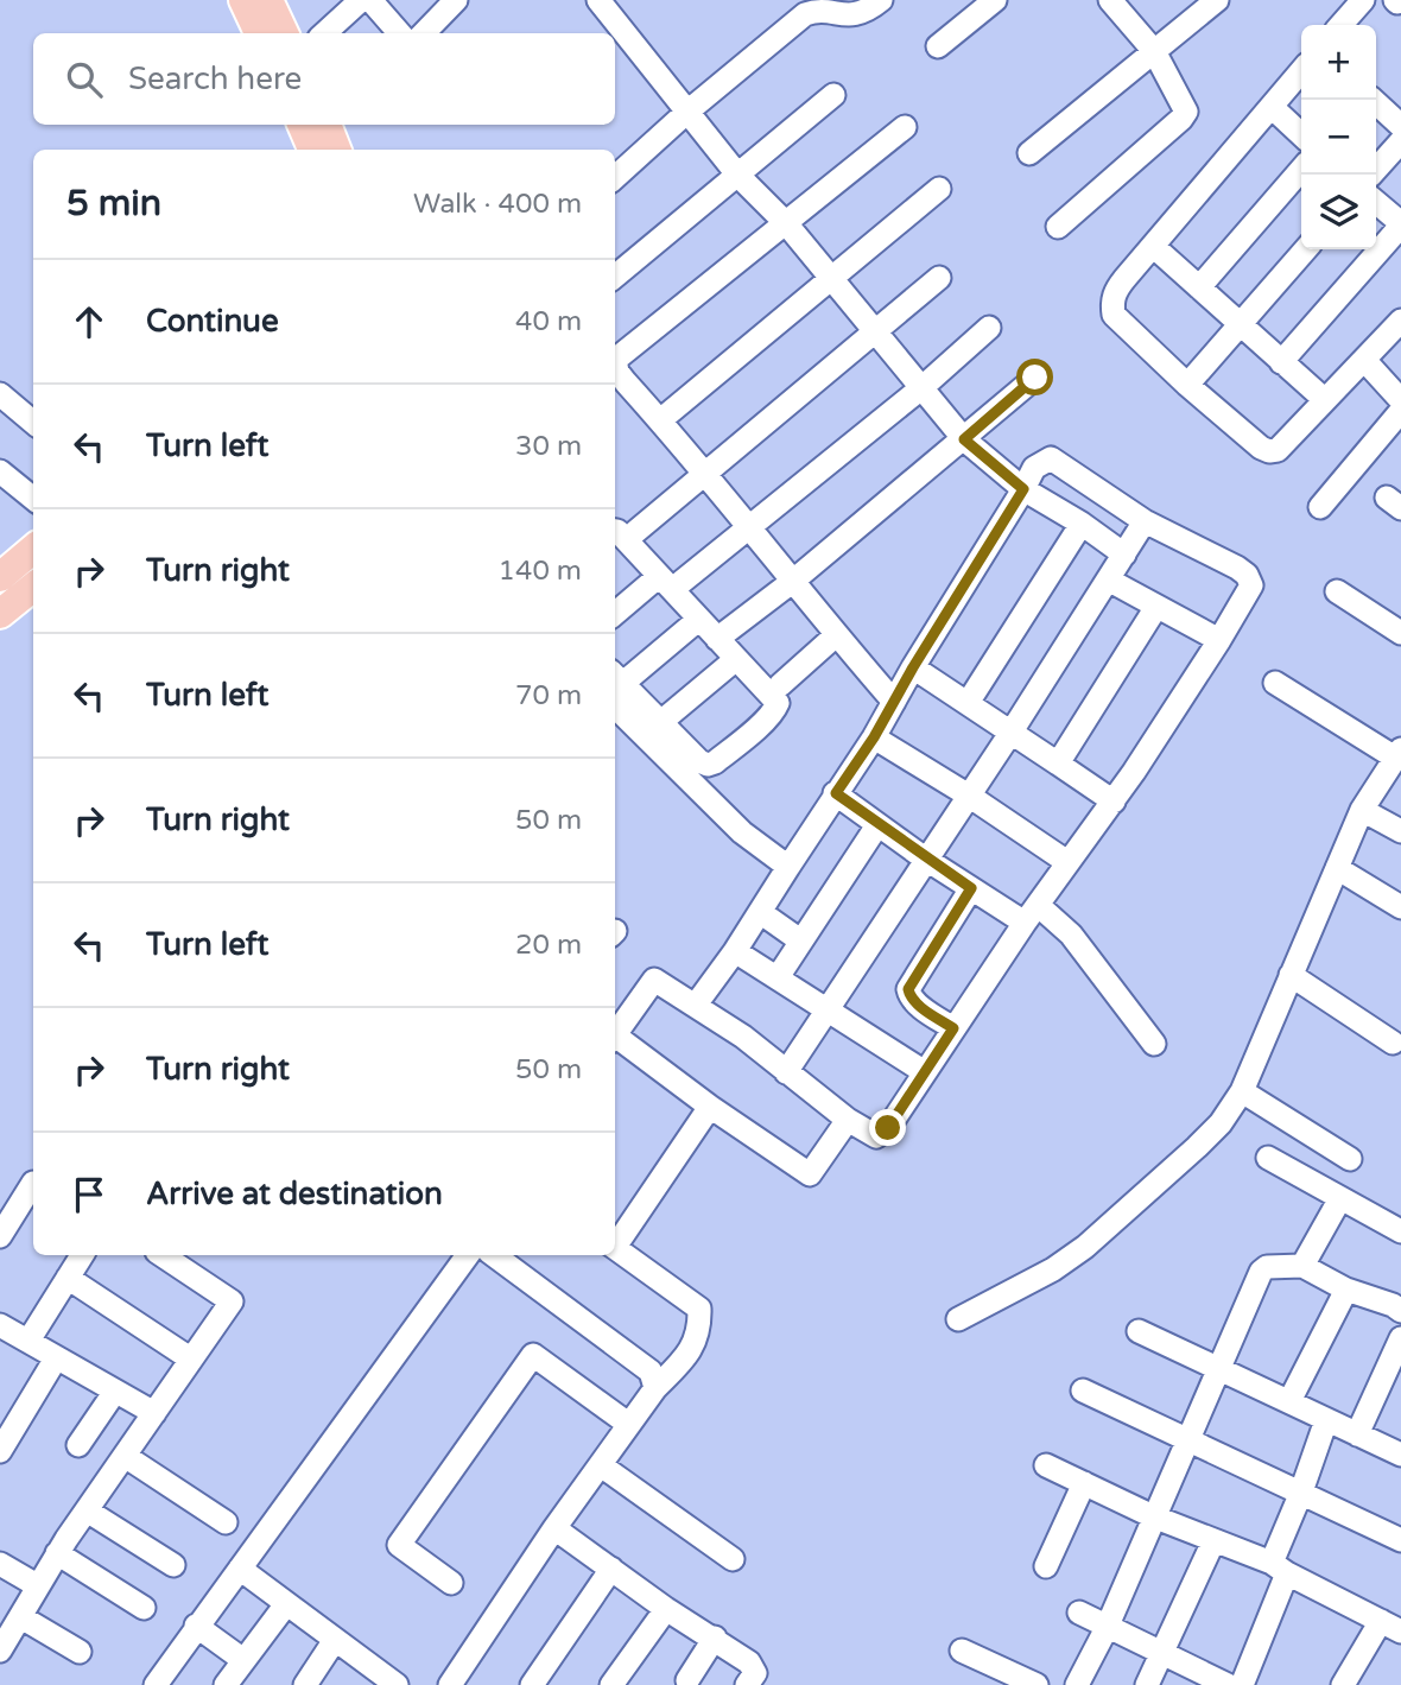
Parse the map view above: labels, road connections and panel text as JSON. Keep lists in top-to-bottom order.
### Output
{
  "page": {
    "map_buttons": ["+", "−"],
    "search": "Search here",
    "heading": ["5 min", "Walk · 400 m"],
    "list": [
      ["Continue", "40 m"],
      ["Turn left", "30 m"],
      ["Turn right", "140 m"],
      ["Turn left", "70 m"],
      ["Turn right", "50 m"],
      ["Turn left", "20 m"],
      ["Turn right", "50 m"],
      "Arrive at destination"
    ]
  }
}
